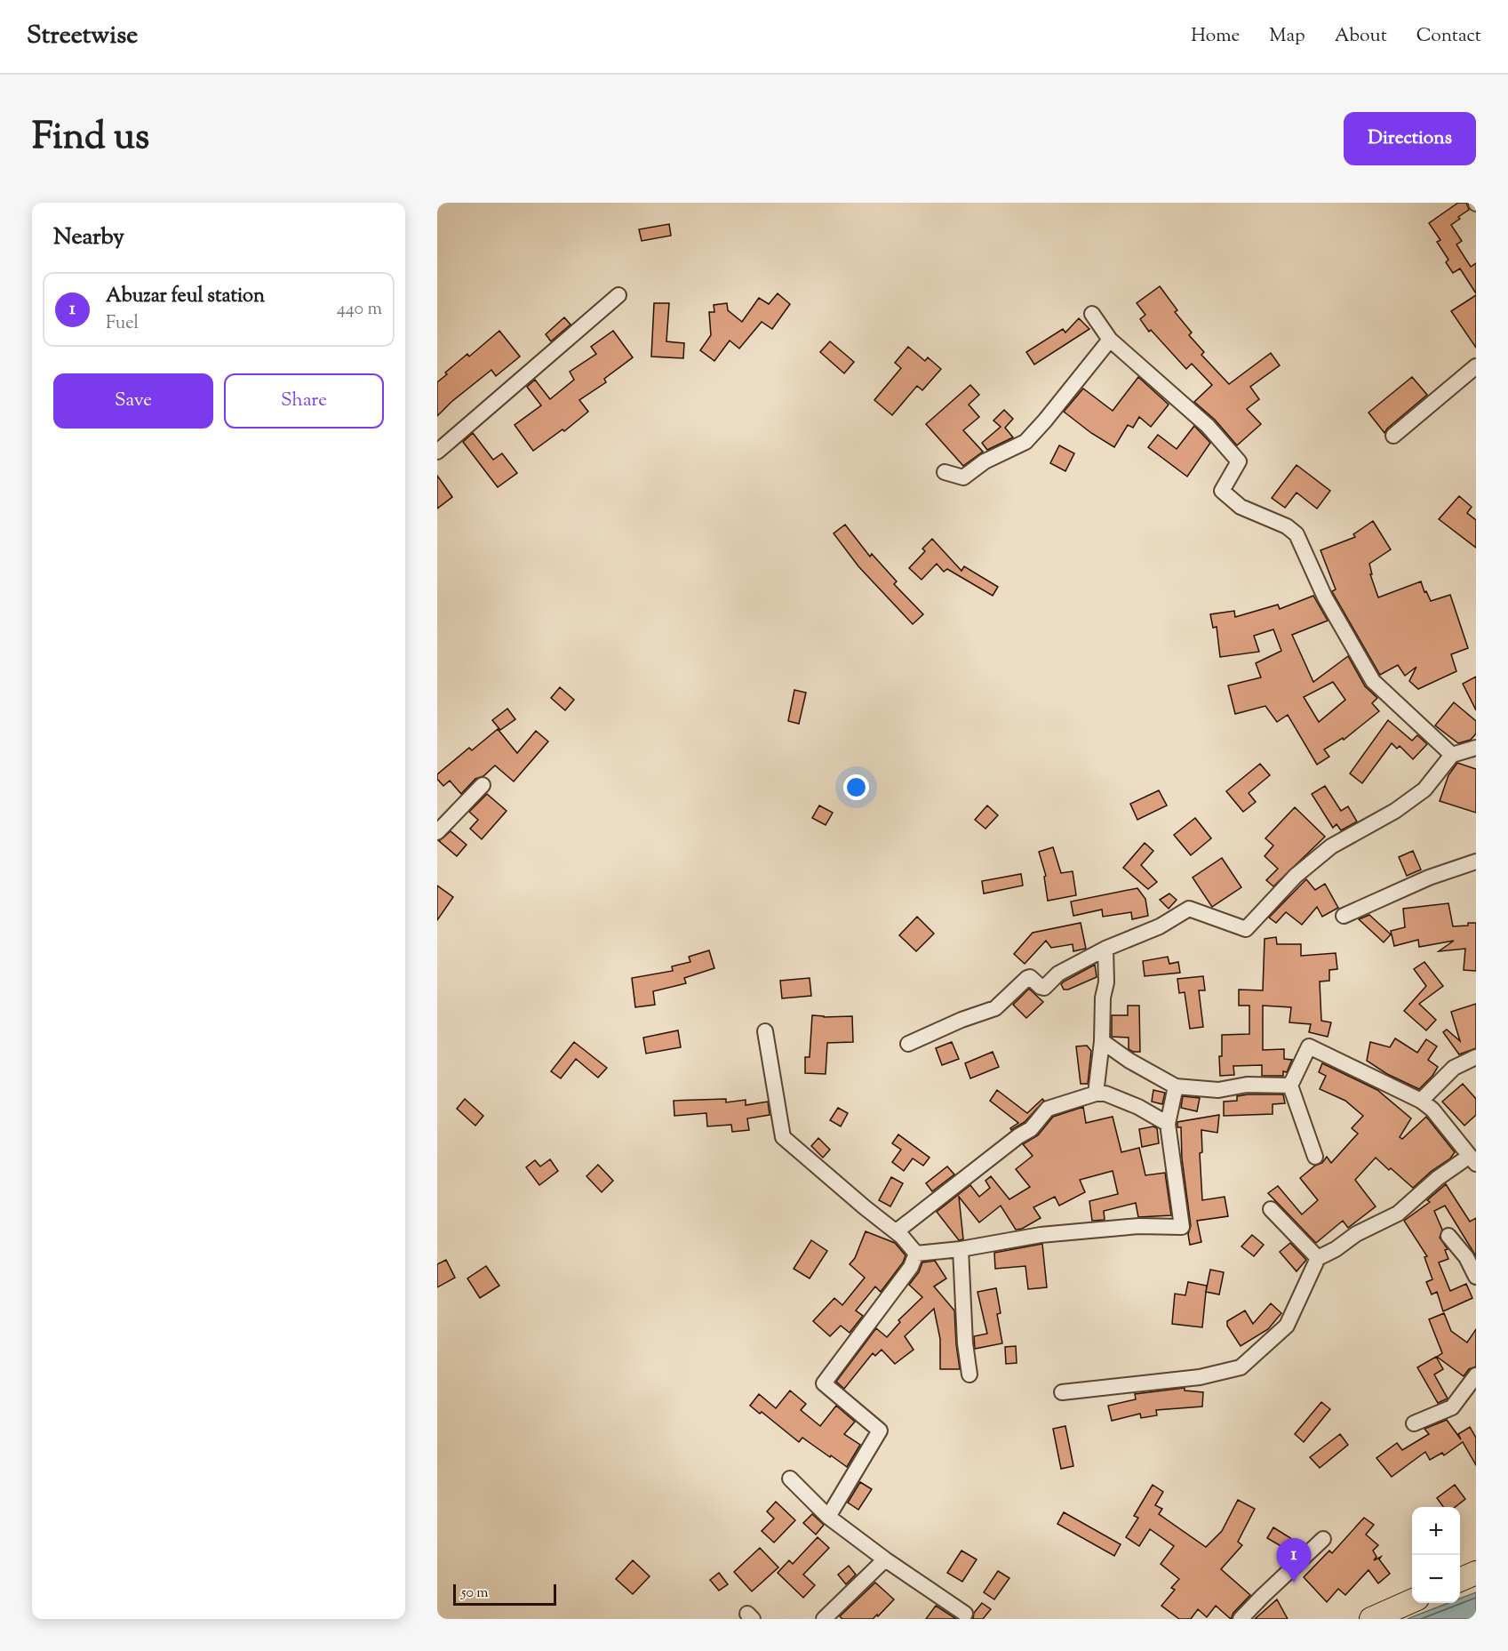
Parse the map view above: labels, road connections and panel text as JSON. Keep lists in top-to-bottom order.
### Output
{
  "scale_bar": "50 m",
  "page": {
    "header": "Streetwise",
    "nav": [
      "Home",
      "Map",
      "About",
      "Contact"
    ],
    "title": "Find us",
    "buttons": [
      "Directions",
      ["Save", "Share"]
    ],
    "heading": "Nearby",
    "list": [
      {
        "mark": "1",
        "name": "Abuzar feul station",
        "note": "Fuel",
        "value": "440 m"
      }
    ],
    "map_buttons": ["+", "−"],
    "pins": "1",
    "scale": "50 m"
  }
}
